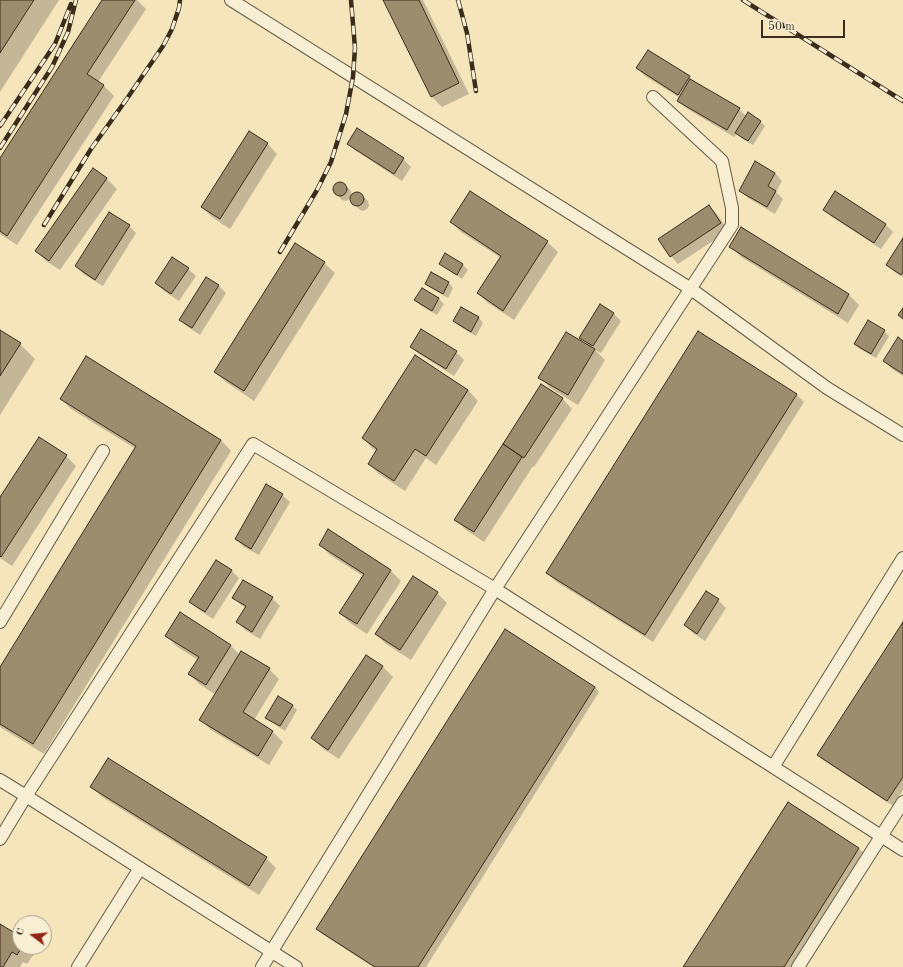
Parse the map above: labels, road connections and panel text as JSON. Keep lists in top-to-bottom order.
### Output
{
  "scale_bar": "50 m",
  "north": "left"
}
